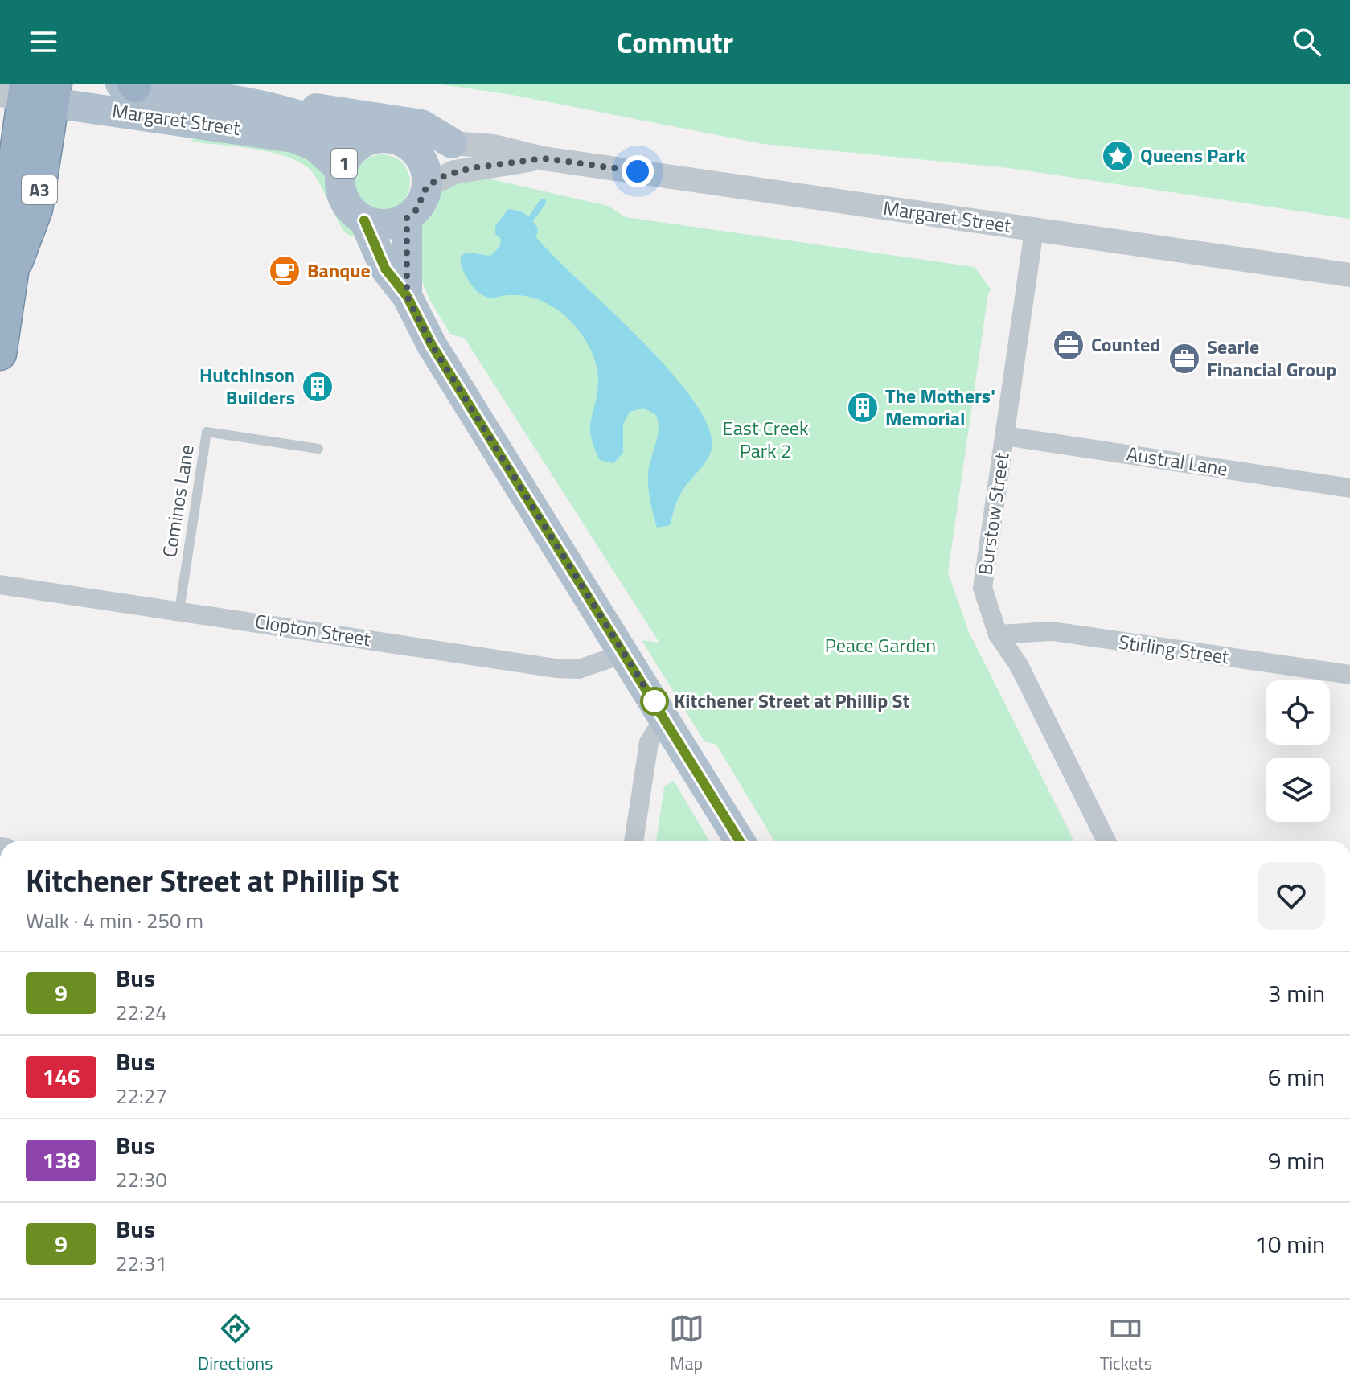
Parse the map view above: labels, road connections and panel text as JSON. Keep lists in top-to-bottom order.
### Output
{
  "streets": {
    "highway": ["A3"],
    "main road": ["Margaret Street", "1"],
    "street": [
      "Austral Lane",
      "Burstow Street",
      "Clopton Street",
      "Stirling Street"
    ],
    "lane": ["Cominos Lane"]
  },
  "crossings": [
    ["Margaret Street", "1"],
    ["Margaret Street", "A3"],
    ["Margaret Street", "Burstow Street"],
    ["Austral Lane", "Burstow Street"],
    ["Cominos Lane", "Clopton Street"],
    ["Burstow Street", "Stirling Street"]
  ],
  "parks": ["East Creek Park 2", "Peace Garden"],
  "places": {
    "place": ["Queens Park"],
    "cafe": ["Banque"],
    "office": ["Counted", "Searle Financial Group"],
    "building": ["Hutchinson Builders", "The Mothers' Memorial"],
    "other": ["Kitchener Street at Phillip St"]
  },
  "lines": ["bus line 9"],
  "page": {
    "header": "Commutr",
    "heading": ["Kitchener Street at Phillip St", "Walk · 4 min · 250 m"],
    "list": [
      {
        "mark": "9",
        "name": "Bus",
        "note": "22:24",
        "value": "3 min"
      },
      {
        "mark": "146",
        "name": "Bus",
        "note": "22:27",
        "value": "6 min"
      },
      {
        "mark": "138",
        "name": "Bus",
        "note": "22:30",
        "value": "9 min"
      },
      {
        "mark": "9",
        "name": "Bus",
        "note": "22:31",
        "value": "10 min"
      }
    ],
    "tabs": ["Directions", "Map", "Tickets"]
  }
}
